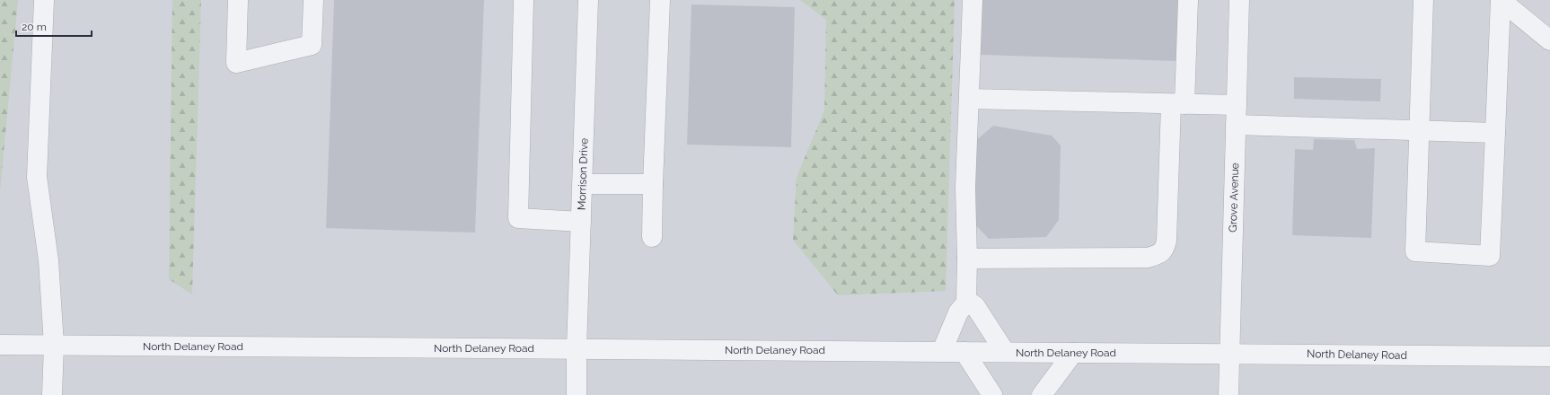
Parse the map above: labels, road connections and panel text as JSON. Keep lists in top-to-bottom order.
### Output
{
  "streets": {
    "street": ["Morrison Drive", "Grove Avenue", "North Delaney Road"]
  },
  "crossings": [
    ["Morrison Drive", "North Delaney Road"],
    ["Grove Avenue", "North Delaney Road"]
  ],
  "scale_bar": "20 m"
}
